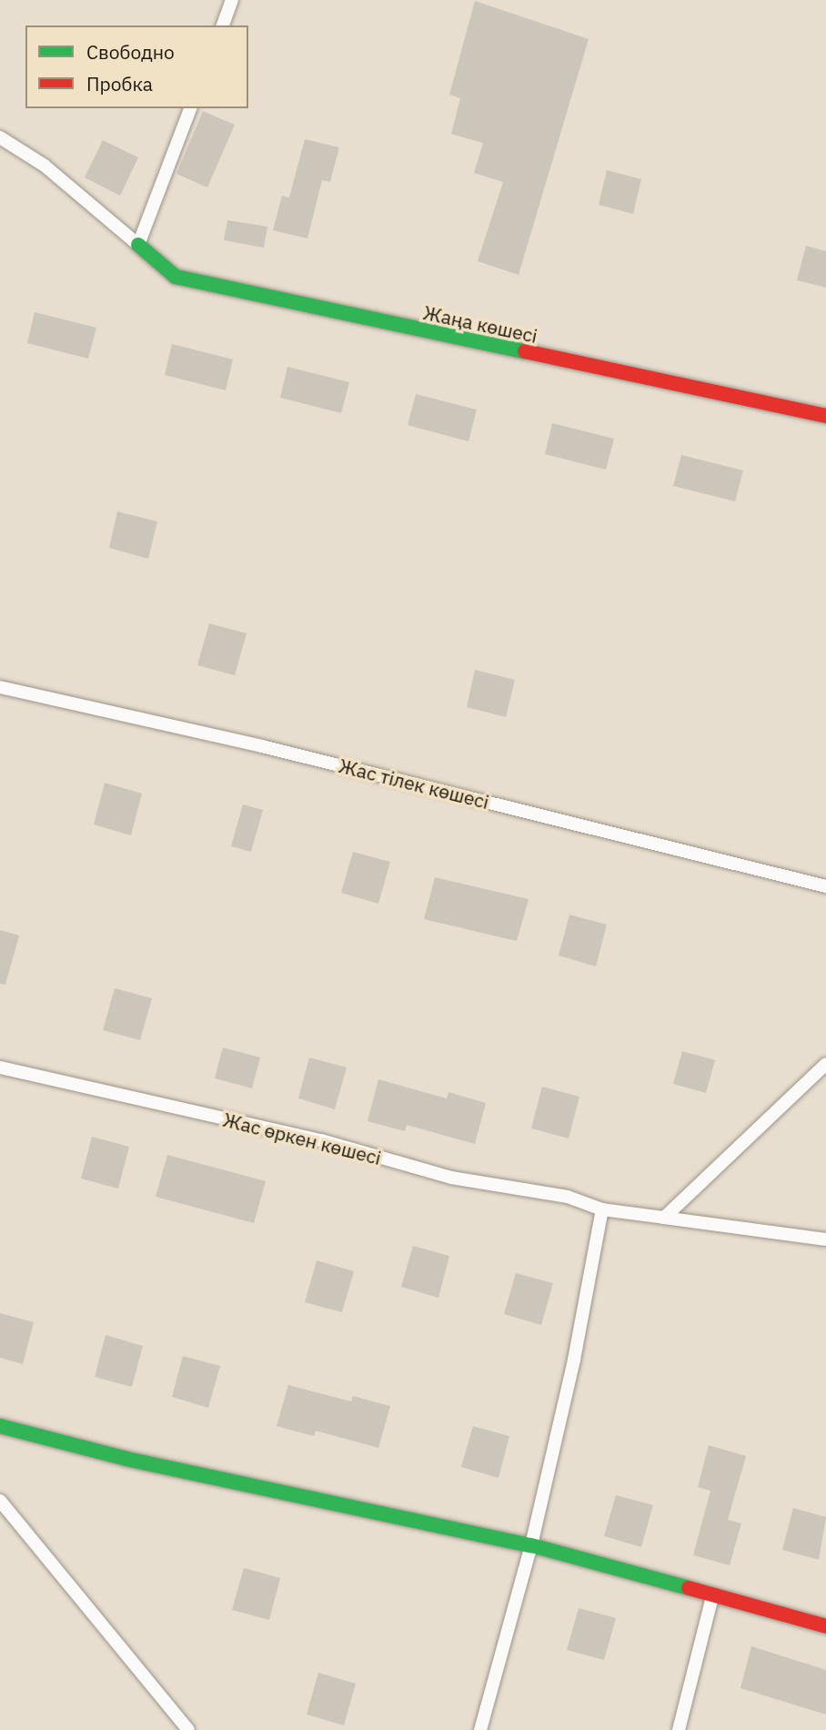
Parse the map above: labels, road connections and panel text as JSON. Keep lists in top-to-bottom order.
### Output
{
  "streets": {
    "street": ["Жаңа көшесі"],
    "lane": ["Жас тілек көшесі", "Жас өркен көшесі"]
  },
  "legend": ["Свободно", "Пробка"]
}
